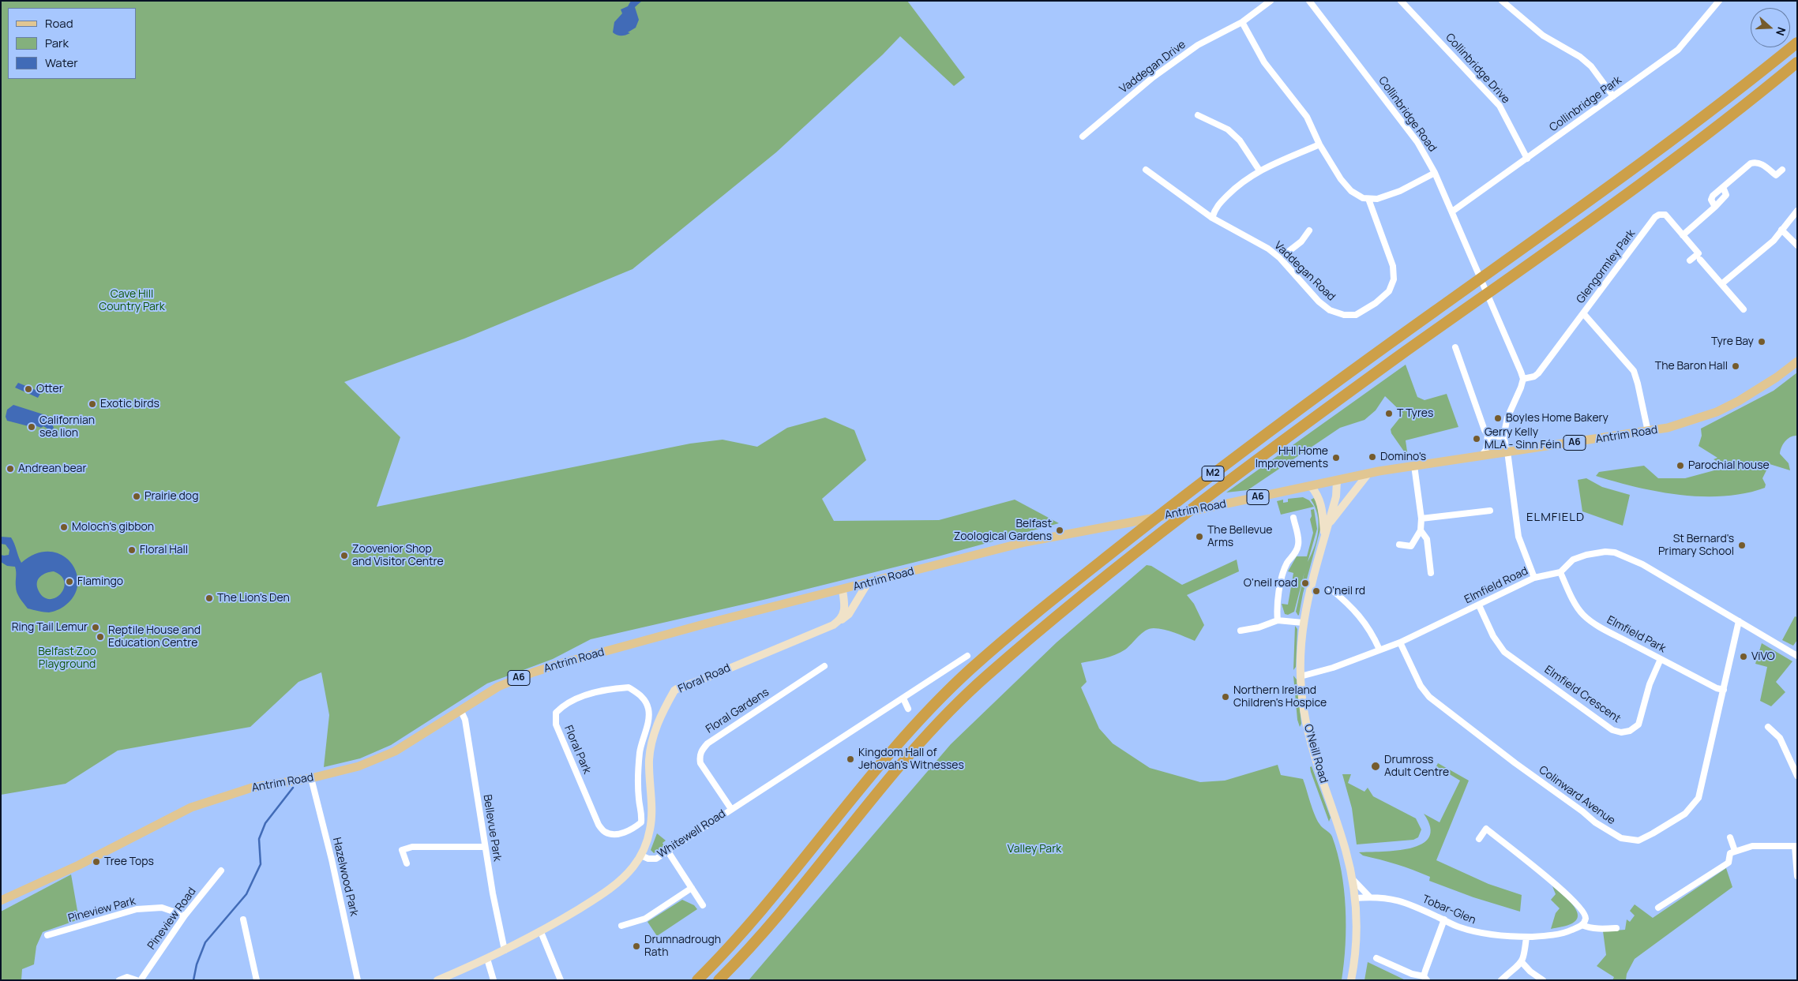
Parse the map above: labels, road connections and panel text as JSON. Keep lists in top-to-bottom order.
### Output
{
  "streets": {
    "highway": ["M2"],
    "main road": ["Antrim Road", "A6"],
    "street": [
      "Vaddegan Drive",
      "Collinbridge Drive",
      "Collinbridge Park",
      "Collinbridge Road",
      "Glengormley Park",
      "Vaddegan Road",
      "Elmfield Road",
      "Elmfield Park",
      "Floral Road",
      "Elmfield Crescent",
      "Floral Gardens",
      "Floral Park",
      "O'Neill Road",
      "Colinward Avenue",
      "Bellevue Park",
      "Whitewell Road",
      "Hazelwood Park",
      "Pineview Park",
      "Tobar-Glen",
      "Pineview Road"
    ]
  },
  "crossings": [
    ["Collinbridge Drive", "Collinbridge Park"],
    ["Collinbridge Park", "Collinbridge Road"],
    ["Collinbridge Road", "Glengormley Park"],
    ["Antrim Road", "Floral Road"],
    ["Antrim Road", "O'Neill Road"],
    ["Antrim Road", "Bellevue Park"],
    ["Antrim Road", "Hazelwood Park"],
    ["Elmfield Road", "Elmfield Park"],
    ["Elmfield Road", "Elmfield Crescent"],
    ["Elmfield Road", "O'Neill Road"],
    ["Elmfield Road", "Colinward Avenue"],
    ["Elmfield Park", "Elmfield Crescent"],
    ["Elmfield Park", "Colinward Avenue"],
    ["Floral Road", "Whitewell Road"],
    ["Floral Gardens", "Whitewell Road"],
    ["O'Neill Road", "Tobar-Glen"],
    ["Bellevue Park", "Whitewell Road"],
    ["Pineview Park", "Pineview Road"]
  ],
  "districts": ["ELMFIELD"],
  "parks": ["Cave Hill Country Park", "Belfast Zoo Playground", "Valley Park"],
  "places": [
    "Tyre Bay",
    "The Baron Hall",
    "Otter",
    "Exotic birds",
    "T Tyres",
    "Boyles Home Bakery",
    "Californian sea lion",
    "Gerry Kelly MLA - Sinn Féin",
    "Domino's",
    "HHI Home Improvements",
    "Parochial house",
    "Andrean bear",
    "Prairie dog",
    "Moloch's gibbon",
    "Belfast Zoological Gardens",
    "The Bellevue Arms",
    "St Bernard's Primary School",
    "Floral Hall",
    "Zoovenior Shop and Visitor Centre",
    "Flamingo",
    "O'neil road",
    "O'neil rd",
    "The Lion's Den",
    "Ring Tail Lemur",
    "Reptile House and Education Centre",
    "ViVO",
    "Northern Ireland Children's Hospice",
    "Kingdom Hall of Jehovah's Witnesses",
    "Drumross Adult Centre",
    "Tree Tops",
    "Drumnadrough Rath"
  ],
  "legend": ["Road", "Park", "Water"],
  "north": "right"
}
